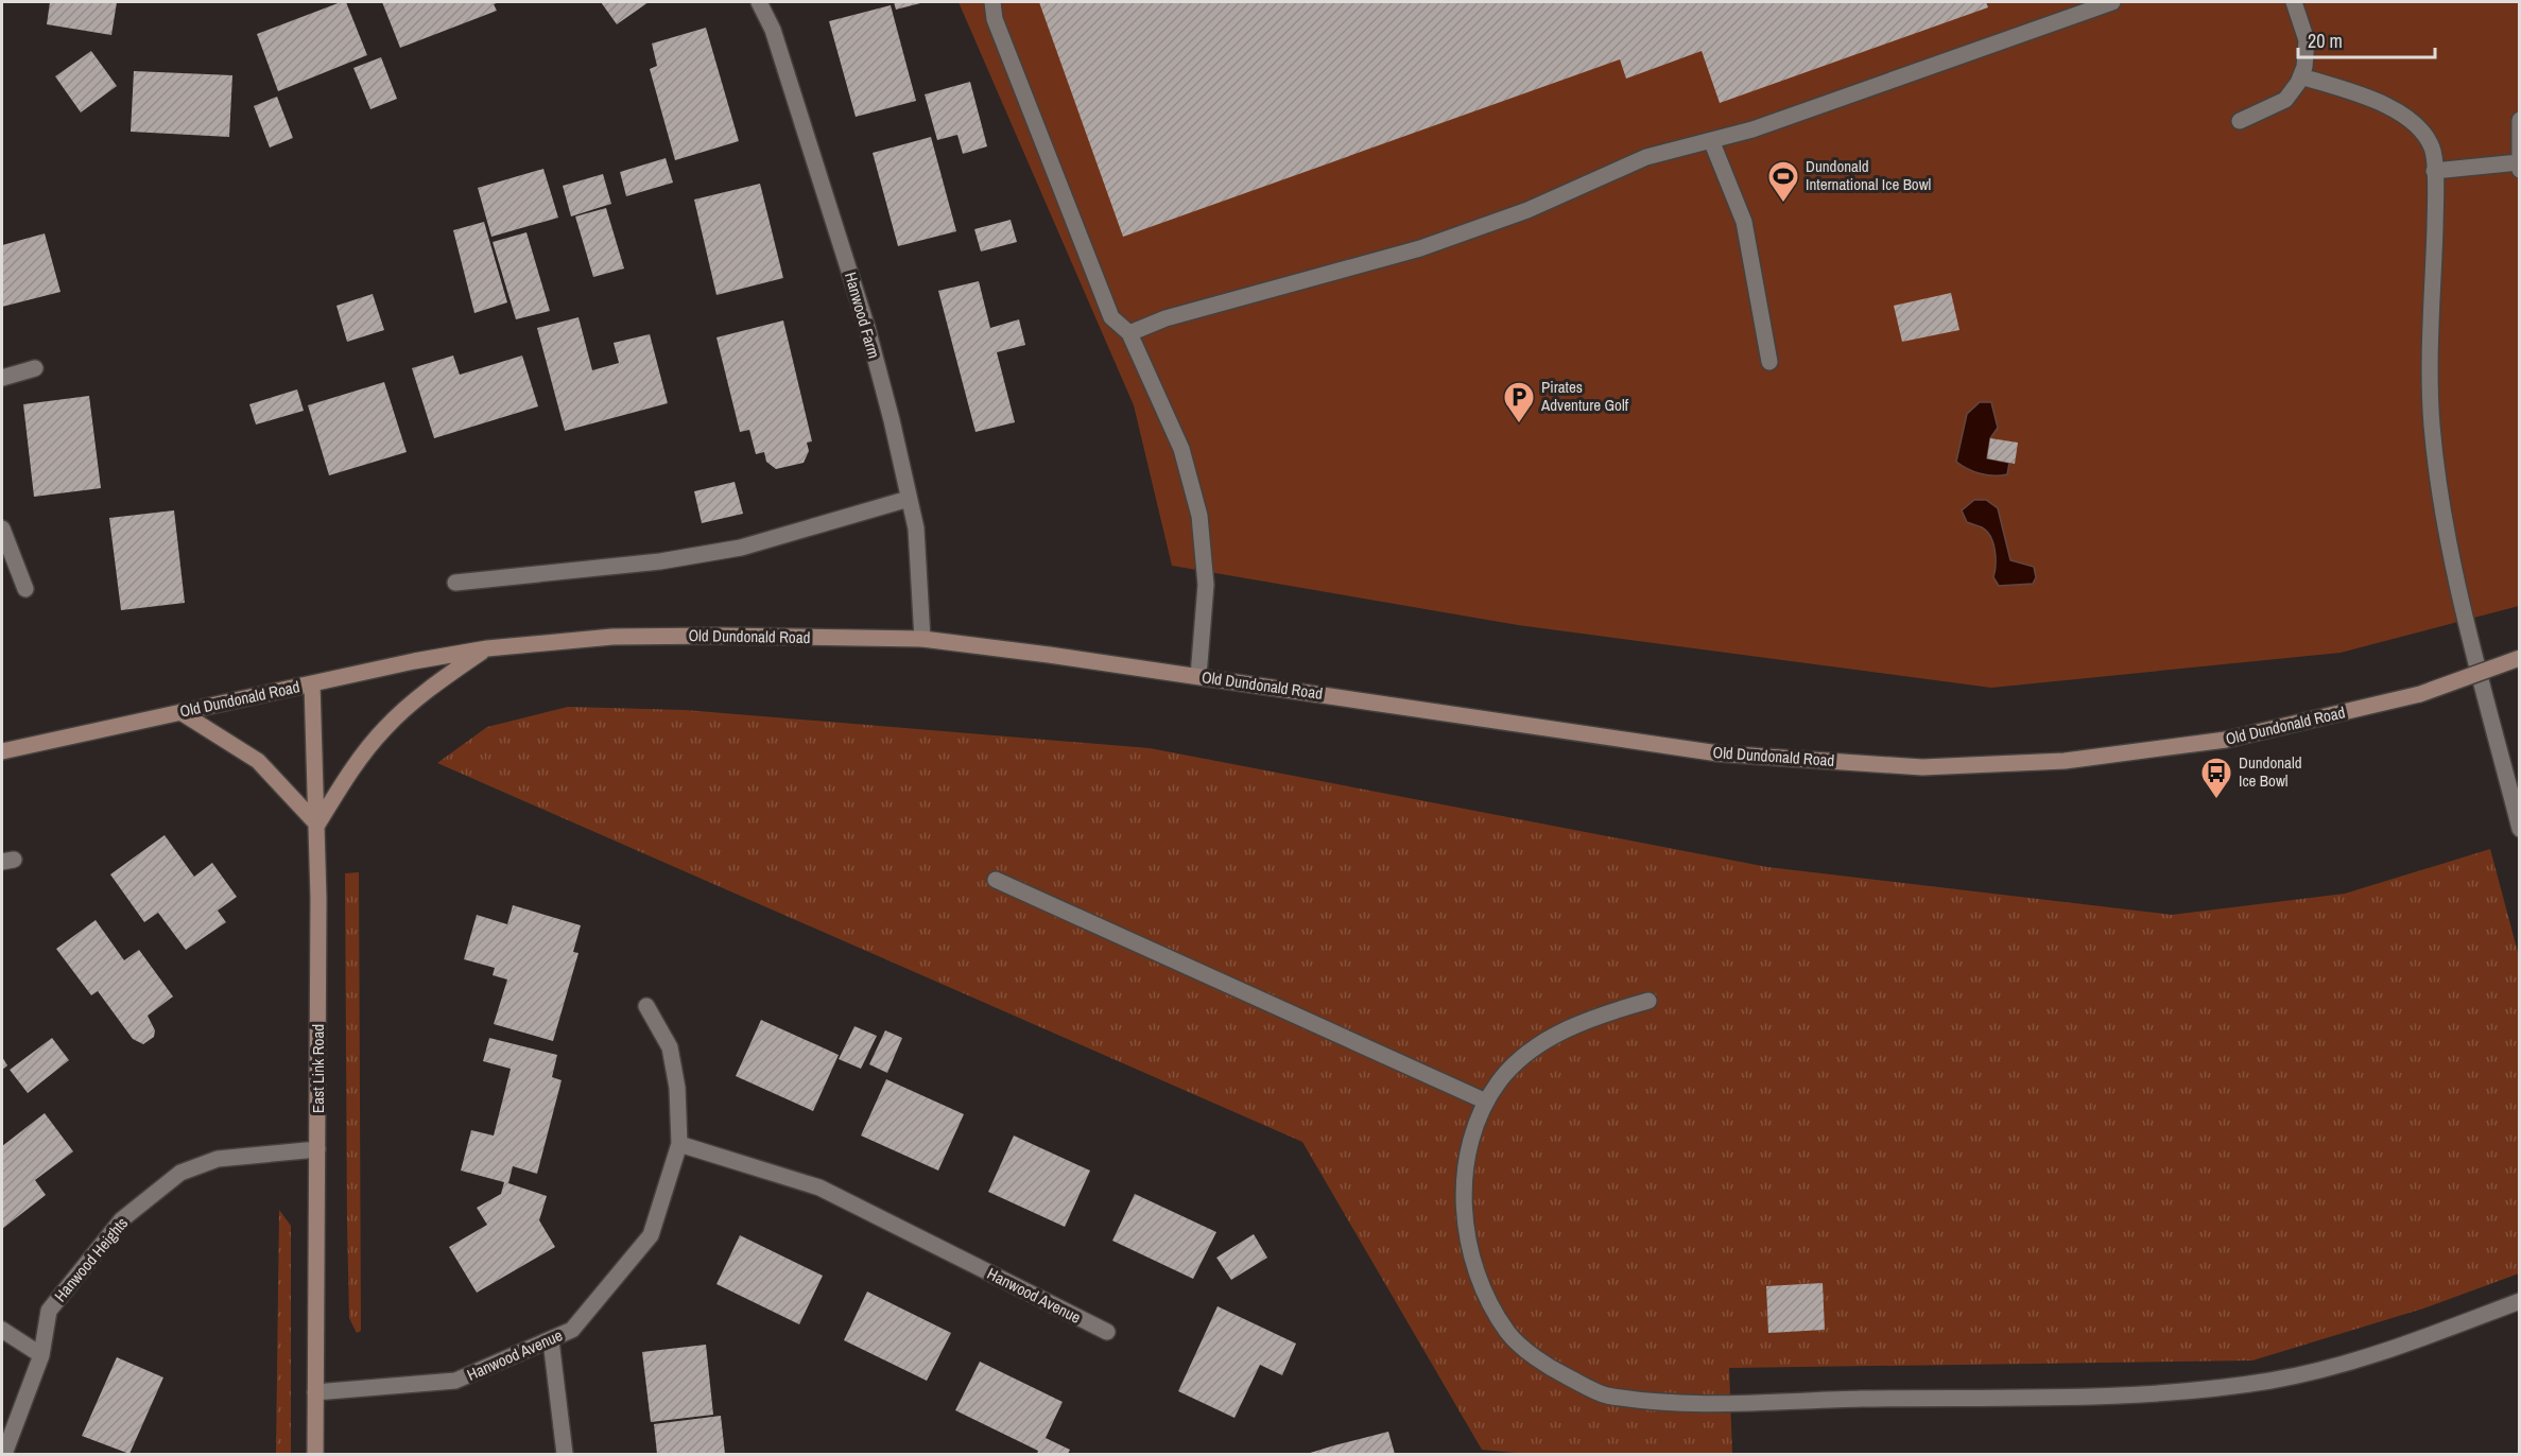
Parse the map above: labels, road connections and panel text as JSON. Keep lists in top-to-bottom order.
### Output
{
  "streets": {
    "street": [
      "Hanwood Farm",
      "Old Dundonald Road",
      "East Link Road",
      "Hanwood Heights",
      "Hanwood Avenue"
    ]
  },
  "crossings": [
    ["Hanwood Farm", "Old Dundonald Road"],
    ["Old Dundonald Road", "East Link Road"],
    ["East Link Road", "Hanwood Heights"],
    ["East Link Road", "Hanwood Avenue"]
  ],
  "places": {
    "sports": ["Dundonald International Ice Bowl"],
    "parking": ["Pirates Adventure Golf"],
    "bus stop": ["Dundonald Ice Bowl"]
  },
  "scale_bar": "20 m"
}
